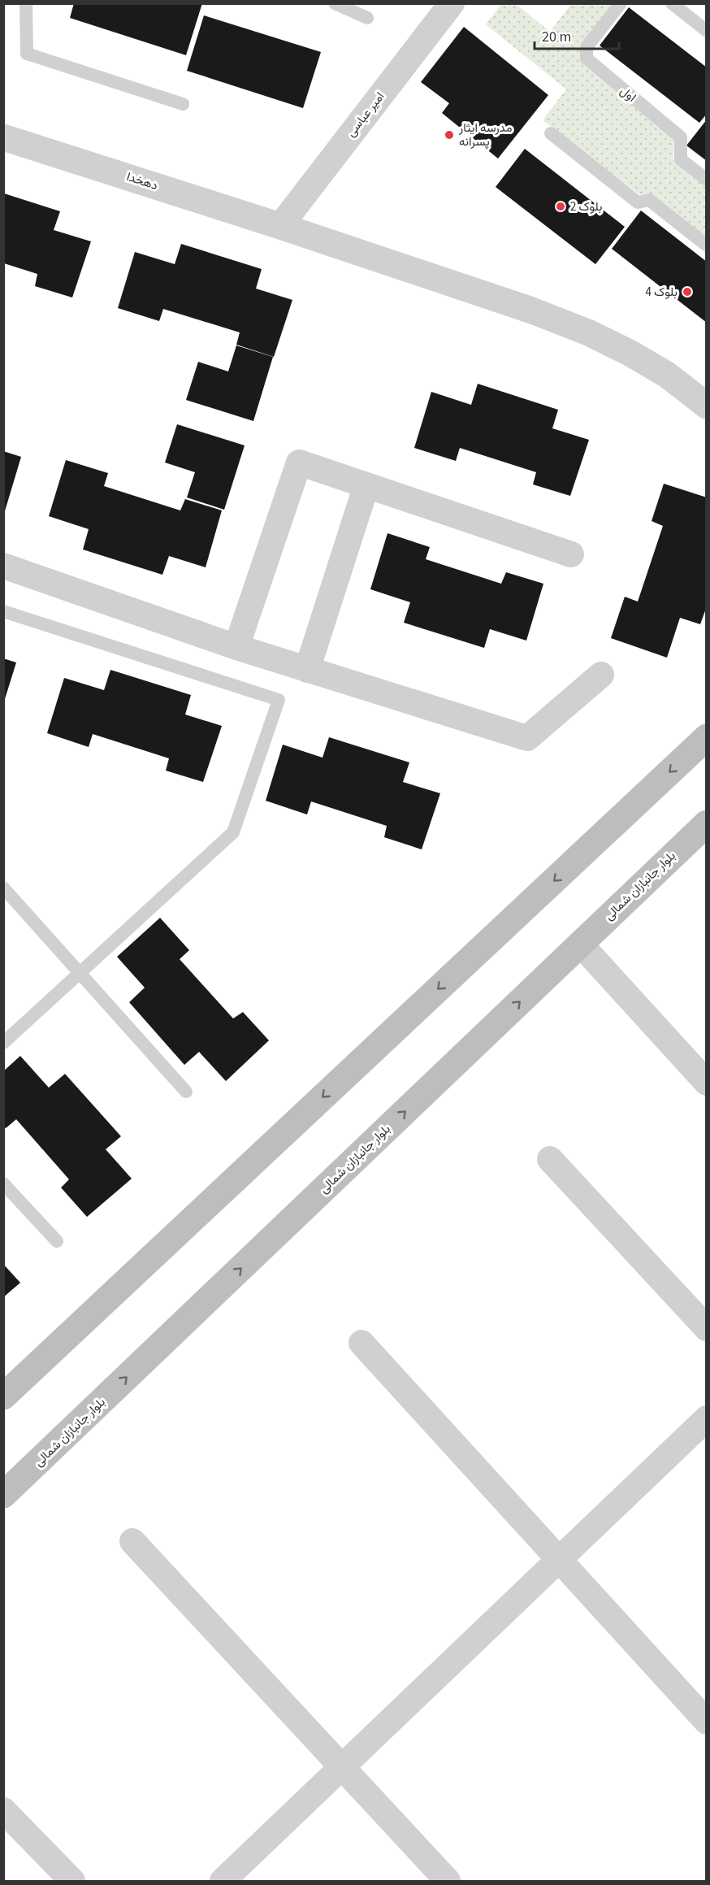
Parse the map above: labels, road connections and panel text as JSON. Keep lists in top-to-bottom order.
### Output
{
  "streets": {
    "main road": ["بلوار جانبازان شمالی"],
    "street": ["امیر عباسی", "دهخدا"],
    "lane": ["اول"]
  },
  "crossings": [
    ["امیر عباسی", "دهخدا"]
  ],
  "places": ["مدرسه ایثار پسرانه", "بلوک 2", "بلوک 4"],
  "scale_bar": "20 m"
}
